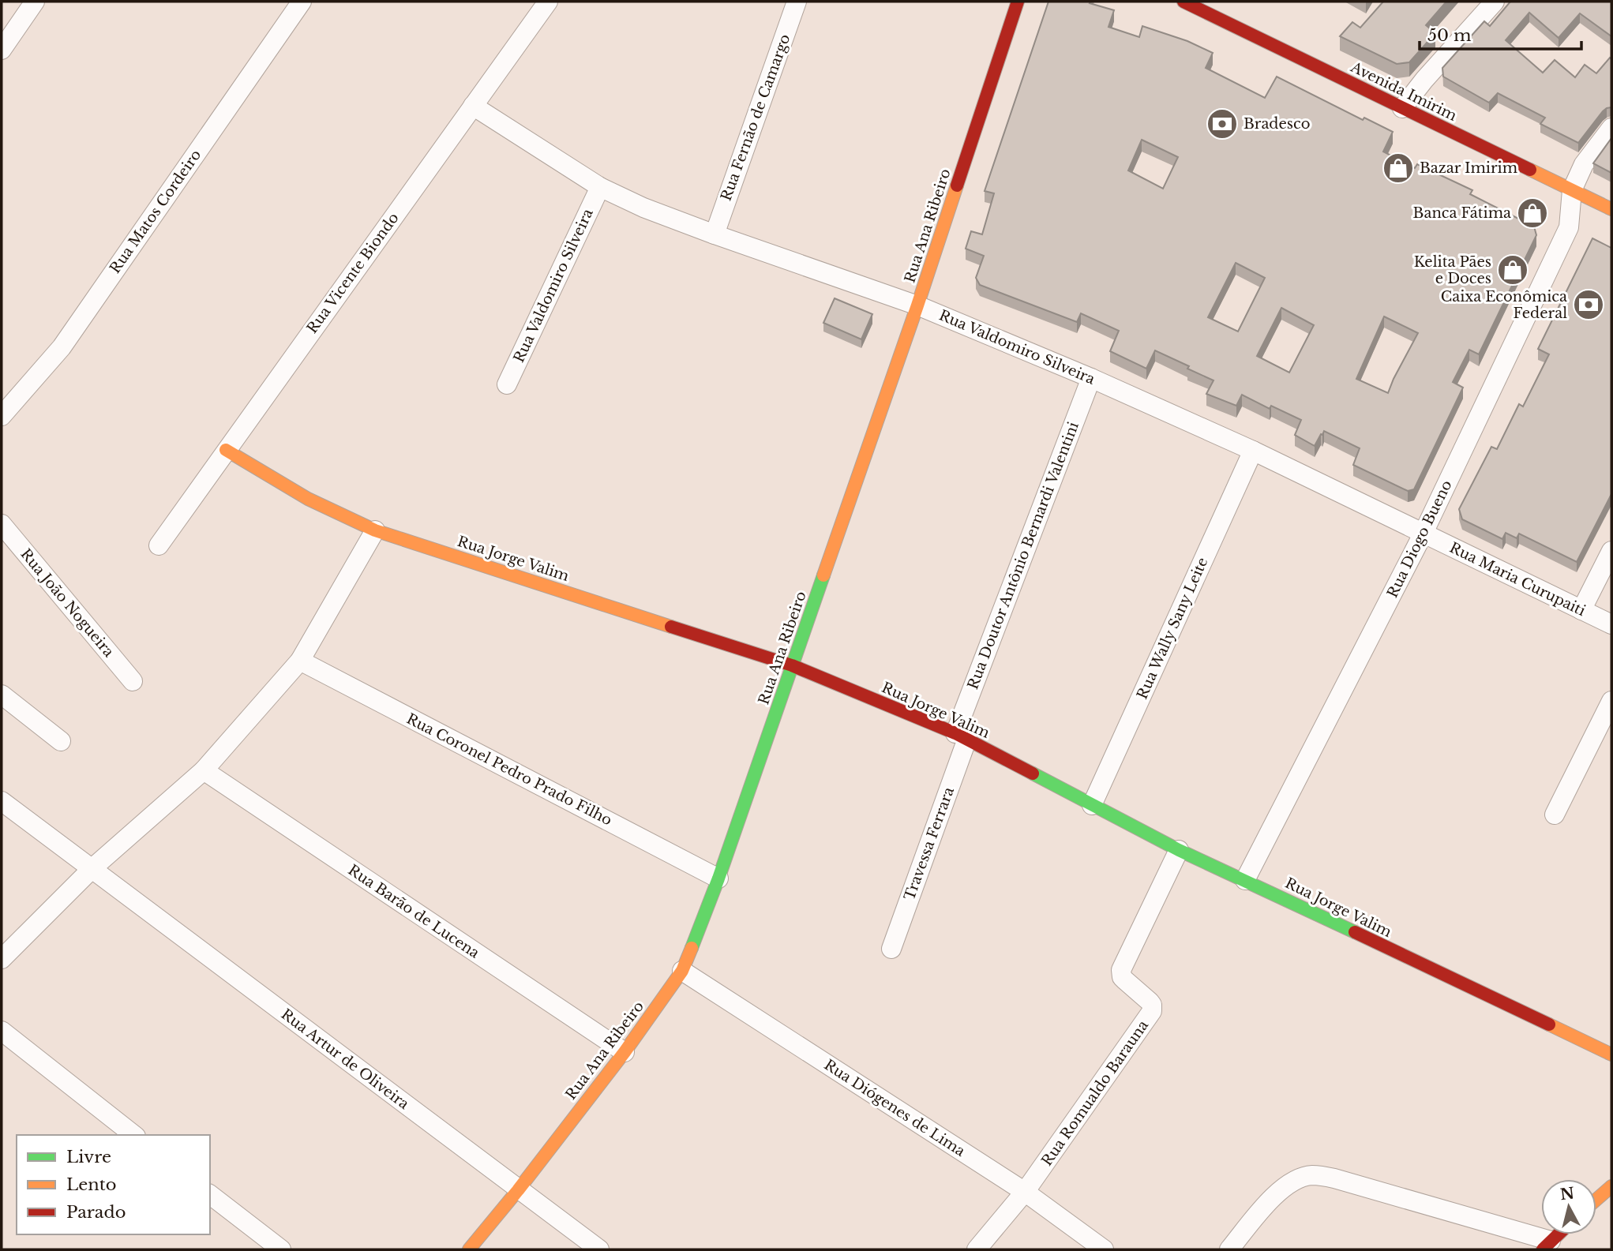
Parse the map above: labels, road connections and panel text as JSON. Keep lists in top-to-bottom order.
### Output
{
  "streets": {
    "street": [
      "Avenida Imirim",
      "Rua Fernão de Camargo",
      "Rua Matos Cordeiro",
      "Rua Ana Ribeiro",
      "Rua Vicente Biondo",
      "Rua Valdomiro Silveira",
      "Rua Diogo Bueno",
      "Rua Doutor Antônio Bernardi Valentini",
      "Rua Jorge Valim",
      "Rua Maria Curupaiti",
      "Rua João Nogueira",
      "Rua Wally Sany Leite",
      "Rua Coronel Pedro Prado Filho",
      "Travessa Ferrara",
      "Rua Barão de Lucena",
      "Rua Artur de Oliveira",
      "Rua Romualdo Barauna",
      "Rua Diógenes de Lima"
    ]
  },
  "crossings": [
    ["Avenida Imirim", "Rua Diogo Bueno"],
    ["Rua Fernão de Camargo", "Rua Valdomiro Silveira"],
    ["Rua Ana Ribeiro", "Rua Valdomiro Silveira"],
    ["Rua Ana Ribeiro", "Rua Jorge Valim"],
    ["Rua Ana Ribeiro", "Rua Coronel Pedro Prado Filho"],
    ["Rua Ana Ribeiro", "Rua Barão de Lucena"],
    ["Rua Ana Ribeiro", "Rua Artur de Oliveira"],
    ["Rua Ana Ribeiro", "Rua Diógenes de Lima"],
    ["Rua Vicente Biondo", "Rua Valdomiro Silveira"],
    ["Rua Vicente Biondo", "Rua Jorge Valim"],
    ["Rua Valdomiro Silveira", "Rua Diogo Bueno"],
    ["Rua Valdomiro Silveira", "Rua Doutor Antônio Bernardi Valentini"],
    ["Rua Valdomiro Silveira", "Rua Maria Curupaiti"],
    ["Rua Valdomiro Silveira", "Rua Wally Sany Leite"],
    ["Rua Diogo Bueno", "Rua Jorge Valim"],
    ["Rua Diogo Bueno", "Rua Maria Curupaiti"],
    ["Rua Doutor Antônio Bernardi Valentini", "Rua Jorge Valim"],
    ["Rua Doutor Antônio Bernardi Valentini", "Travessa Ferrara"],
    ["Rua Jorge Valim", "Rua Wally Sany Leite"],
    ["Rua Jorge Valim", "Travessa Ferrara"],
    ["Rua Jorge Valim", "Rua Romualdo Barauna"],
    ["Rua Romualdo Barauna", "Rua Diógenes de Lima"]
  ],
  "places": {
    "bank": ["Bradesco", "Caixa Econômica Federal"],
    "shop": ["Bazar Imirim", "Banca Fátima", "Kelita Pães e Doces"]
  },
  "legend": ["Livre", "Lento", "Parado"],
  "scale_bar": "50 m",
  "north": "top"
}
